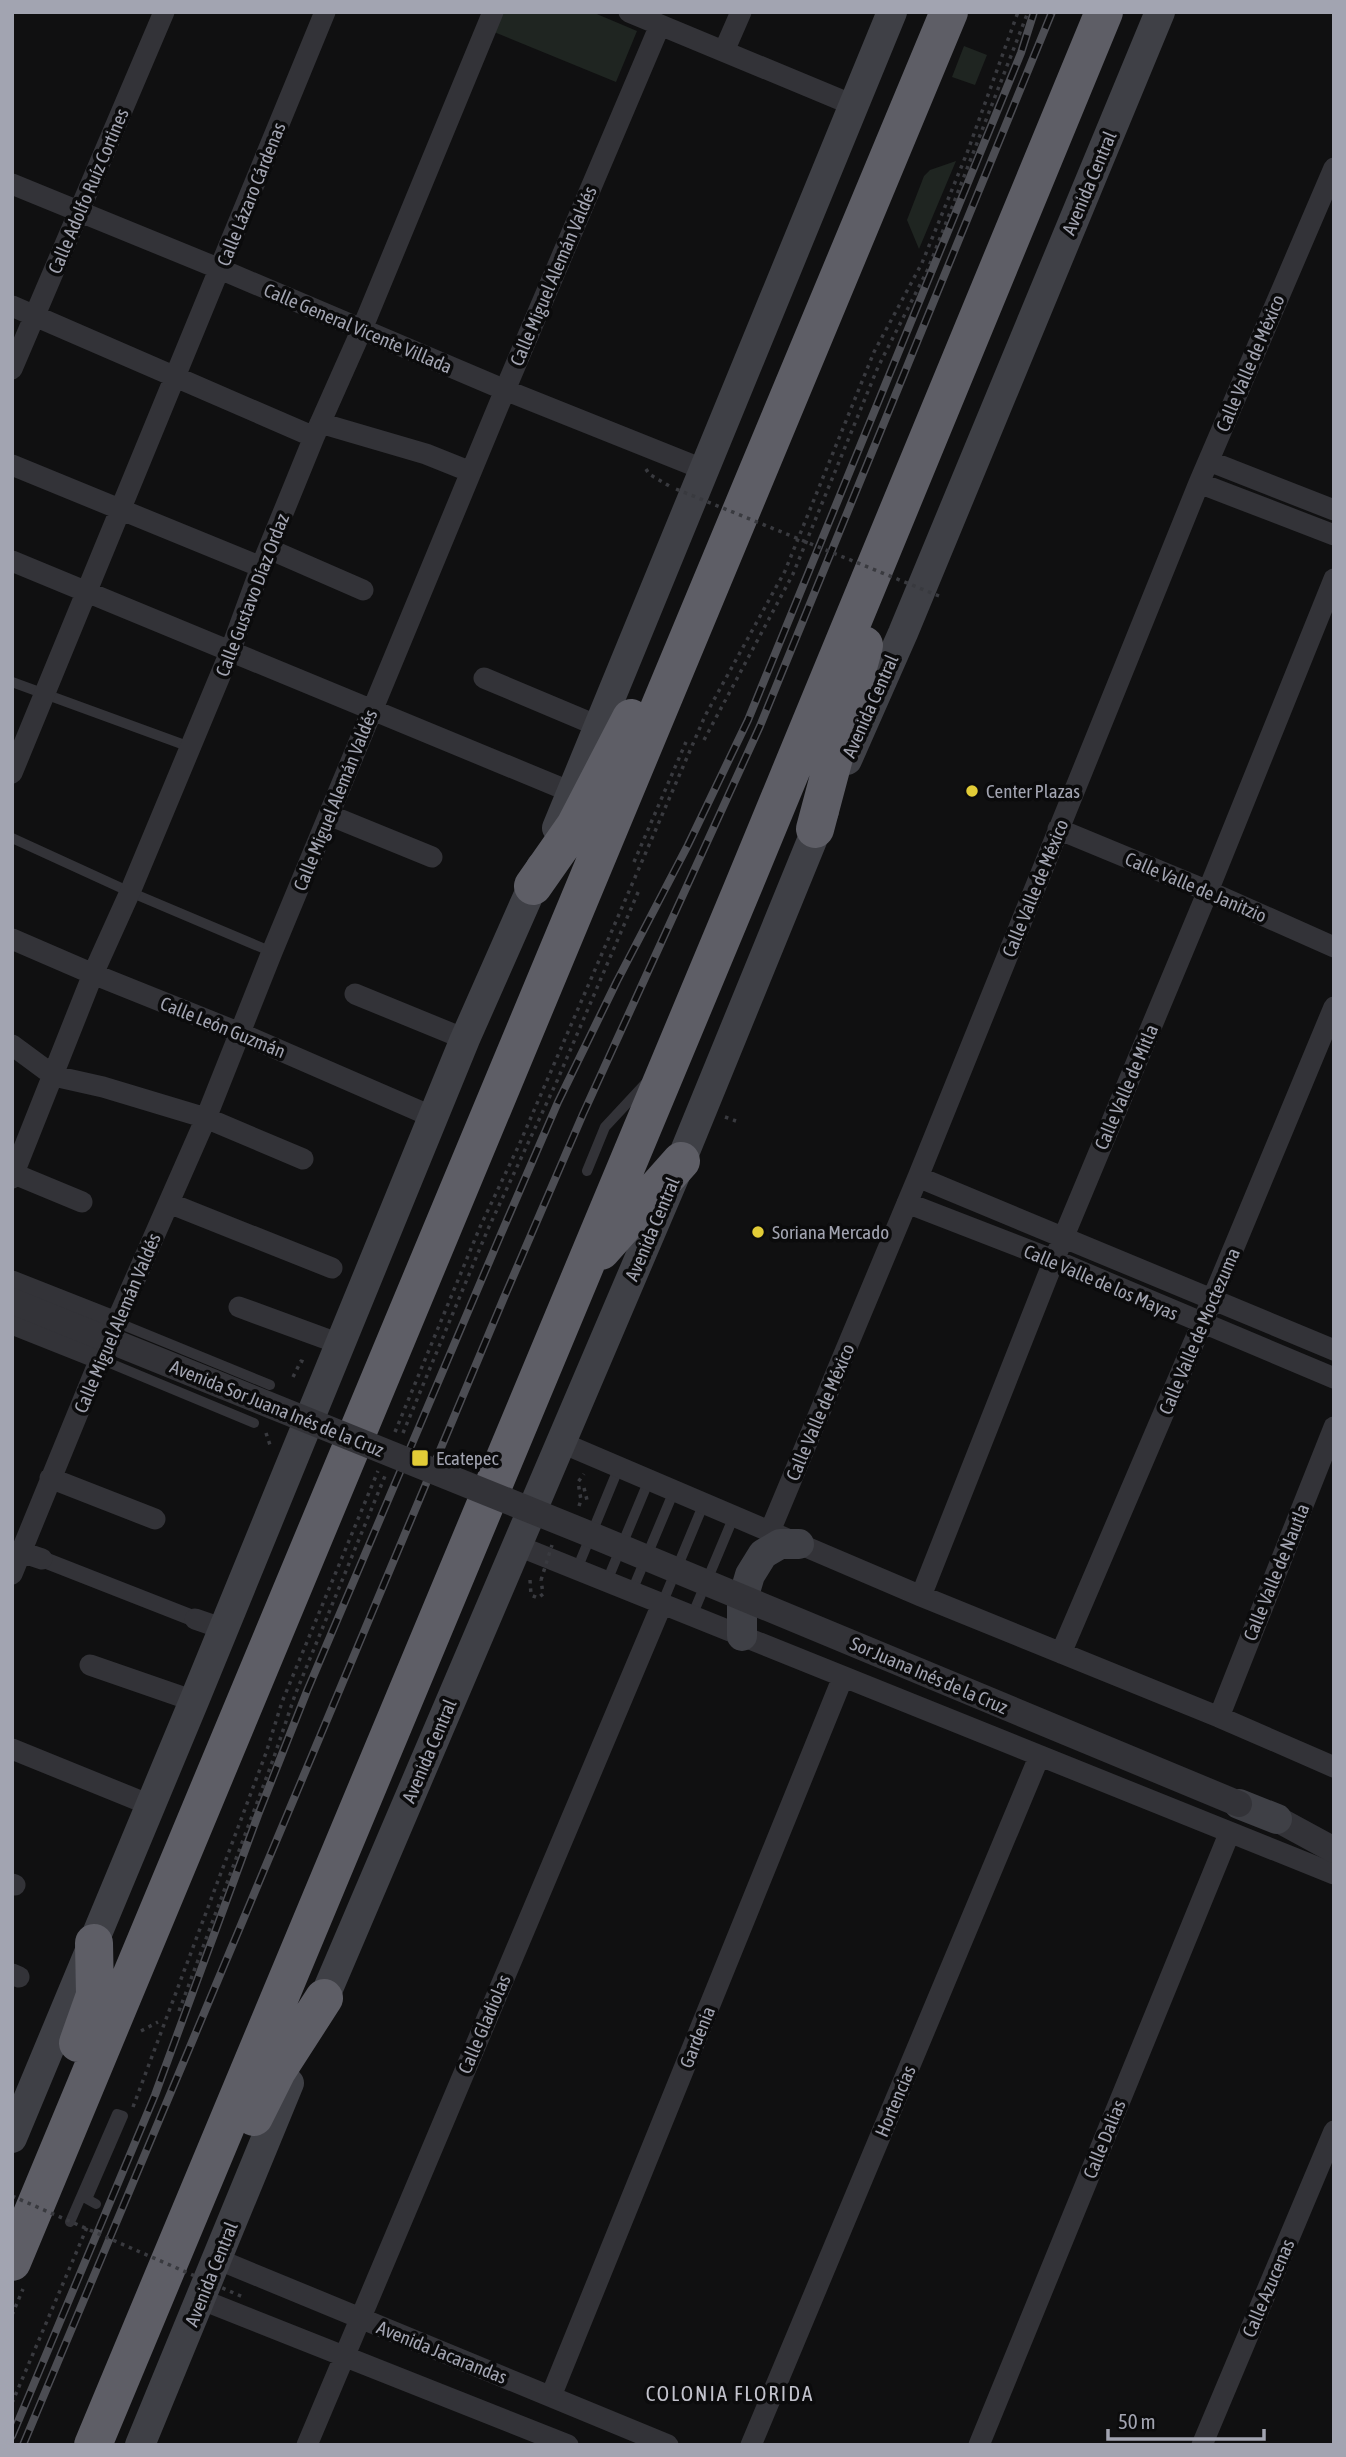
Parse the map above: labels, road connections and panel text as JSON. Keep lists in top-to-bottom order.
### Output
{
  "streets": {
    "main road": ["Avenida Central", "Sor Juana Inés de la Cruz"],
    "street": [
      "Calle Adolfo Ruíz Cortines",
      "Calle Lázaro Cárdenas",
      "Calle Miguel Alemán Valdés",
      "Calle General Vicente Villada",
      "Calle Valle de México",
      "Calle Gustavo Díaz Ordaz",
      "Calle Valle de Janitzio",
      "Calle León Guzmán",
      "Calle Valle de Mitla",
      "Calle Valle de los Mayas",
      "Calle Valle de Moctezuma",
      "Avenida Sor Juana Inés de la Cruz",
      "Calle Valle de Nautla",
      "Calle Gladiolas",
      "Gardenia",
      "Hortencias",
      "Calle Dalias",
      "Calle Azucenas",
      "Avenida Jacarandas"
    ]
  },
  "crossings": [
    ["Avenida Central", "Avenida Jacarandas"],
    ["Calle Adolfo Ruíz Cortines", "Calle General Vicente Villada"],
    ["Calle Lázaro Cárdenas", "Calle General Vicente Villada"],
    ["Calle Miguel Alemán Valdés", "Calle General Vicente Villada"],
    ["Calle Miguel Alemán Valdés", "Calle León Guzmán"],
    ["Calle Miguel Alemán Valdés", "Avenida Sor Juana Inés de la Cruz"],
    ["Calle General Vicente Villada", "Calle Gustavo Díaz Ordaz"],
    ["Calle Valle de México", "Calle Valle de Janitzio"],
    ["Calle Valle de México", "Calle Valle de los Mayas"],
    ["Calle Gustavo Díaz Ordaz", "Calle León Guzmán"],
    ["Calle Valle de Janitzio", "Calle Valle de Mitla"],
    ["Calle Valle de Mitla", "Calle Valle de los Mayas"],
    ["Calle Valle de los Mayas", "Calle Valle de Moctezuma"],
    ["Avenida Sor Juana Inés de la Cruz", "Sor Juana Inés de la Cruz"],
    ["Calle Gladiolas", "Avenida Jacarandas"],
    ["Gardenia", "Avenida Jacarandas"]
  ],
  "districts": ["COLONIA FLORIDA"],
  "places": {
    "other": ["Center Plazas", "Soriana Mercado"],
    "transit": ["Ecatepec"]
  },
  "scale_bar": "50 m"
}
